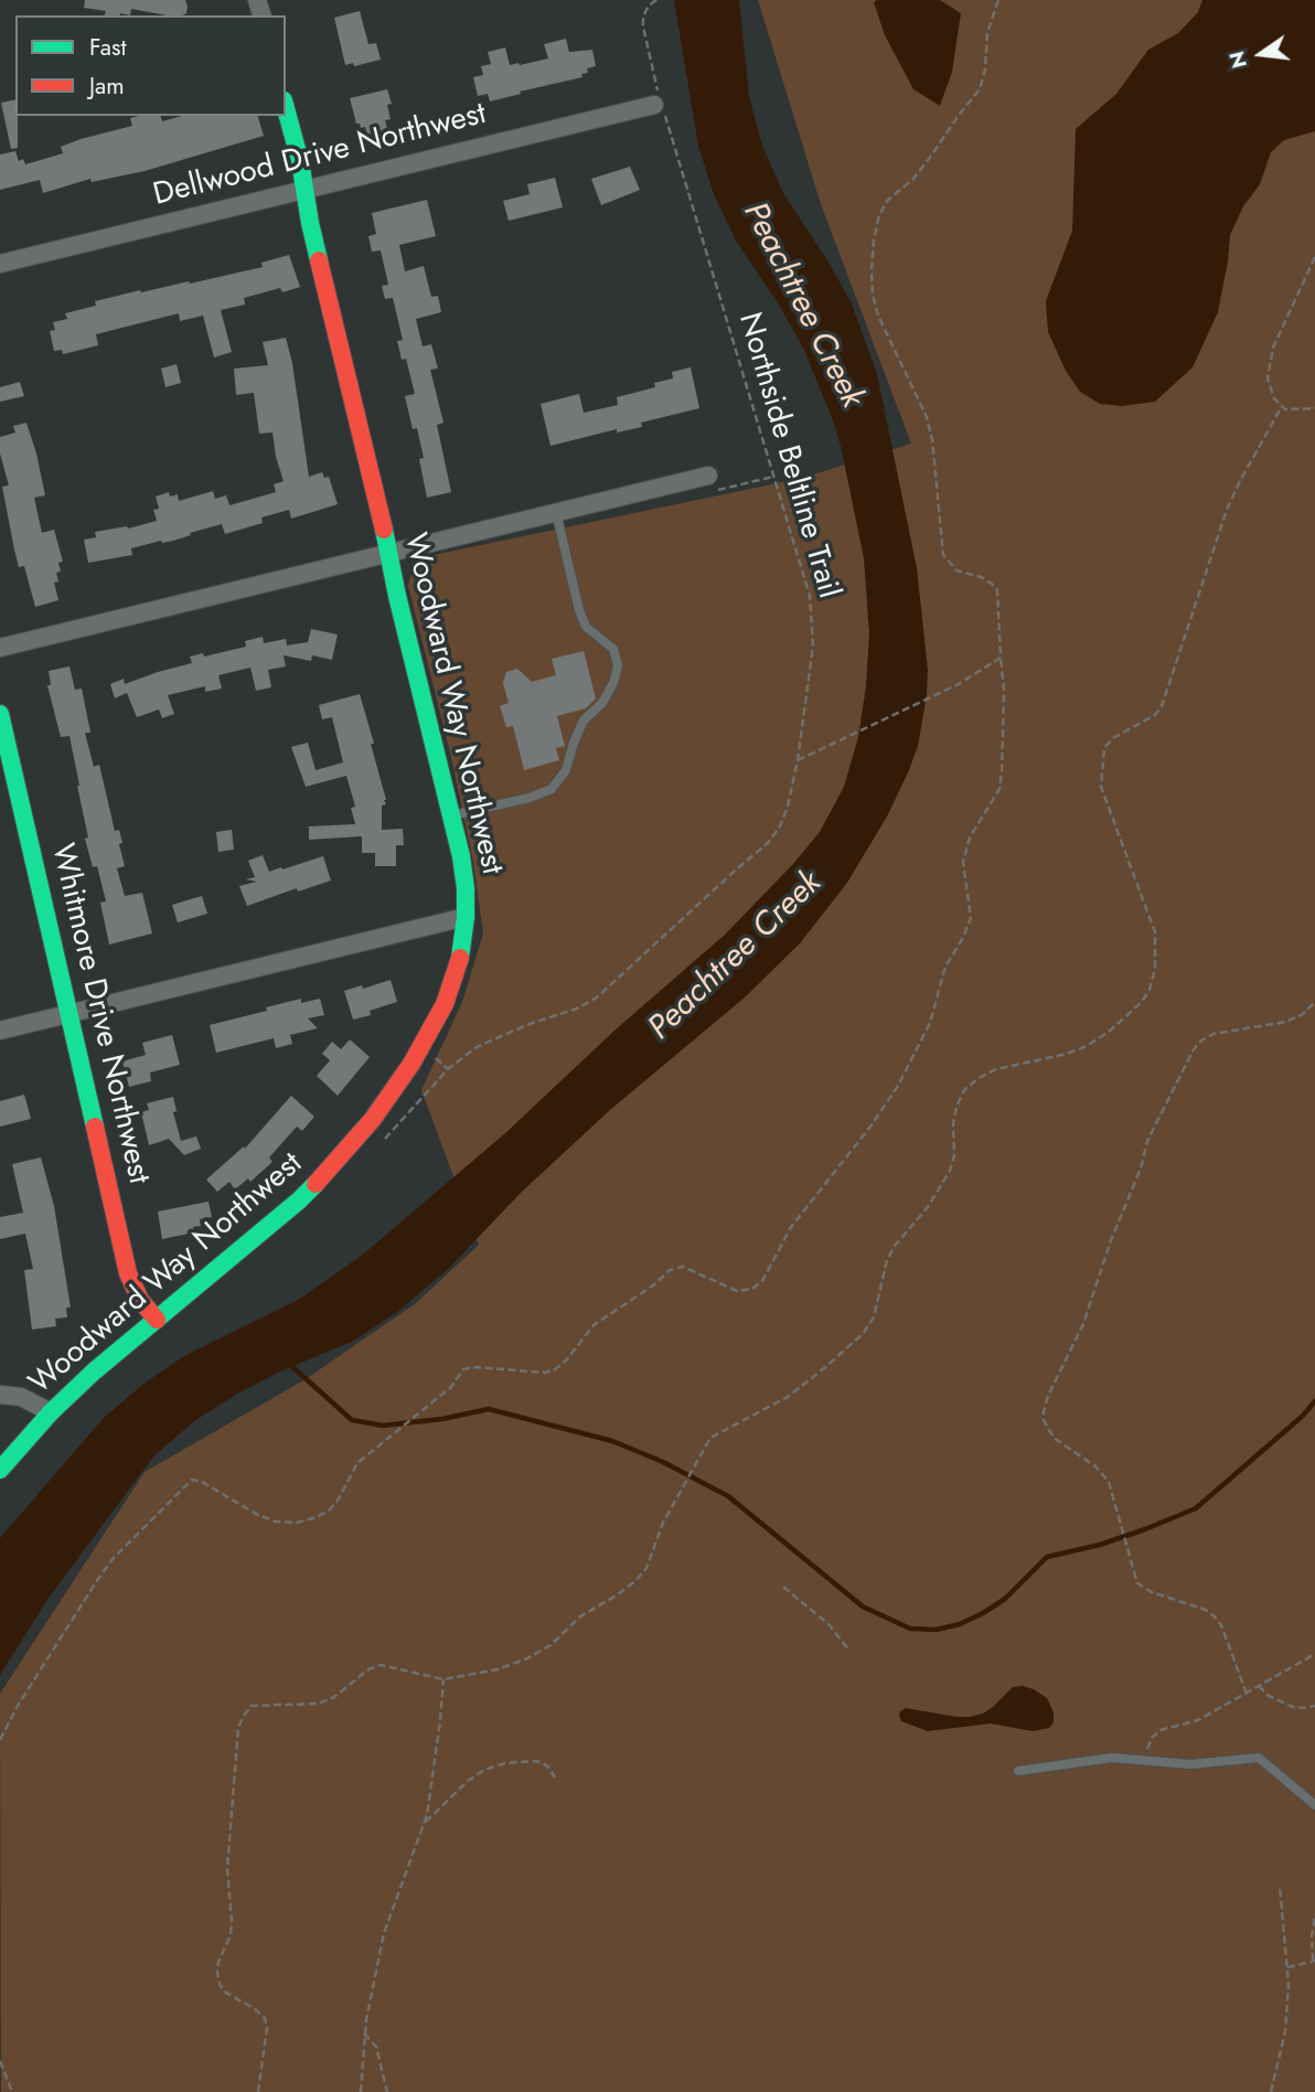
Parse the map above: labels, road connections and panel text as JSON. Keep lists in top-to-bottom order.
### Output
{
  "streets": {
    "street": ["Dellwood Drive Northwest", "Woodward Way Northwest", "Whitmore Drive Northwest"],
    "path": ["Northside Beltline Trail"]
  },
  "crossings": [
    ["Dellwood Drive Northwest", "Woodward Way Northwest"],
    ["Woodward Way Northwest", "Whitmore Drive Northwest"]
  ],
  "water": ["Peachtree Creek"],
  "legend": ["Fast", "Jam"],
  "north": "left"
}
